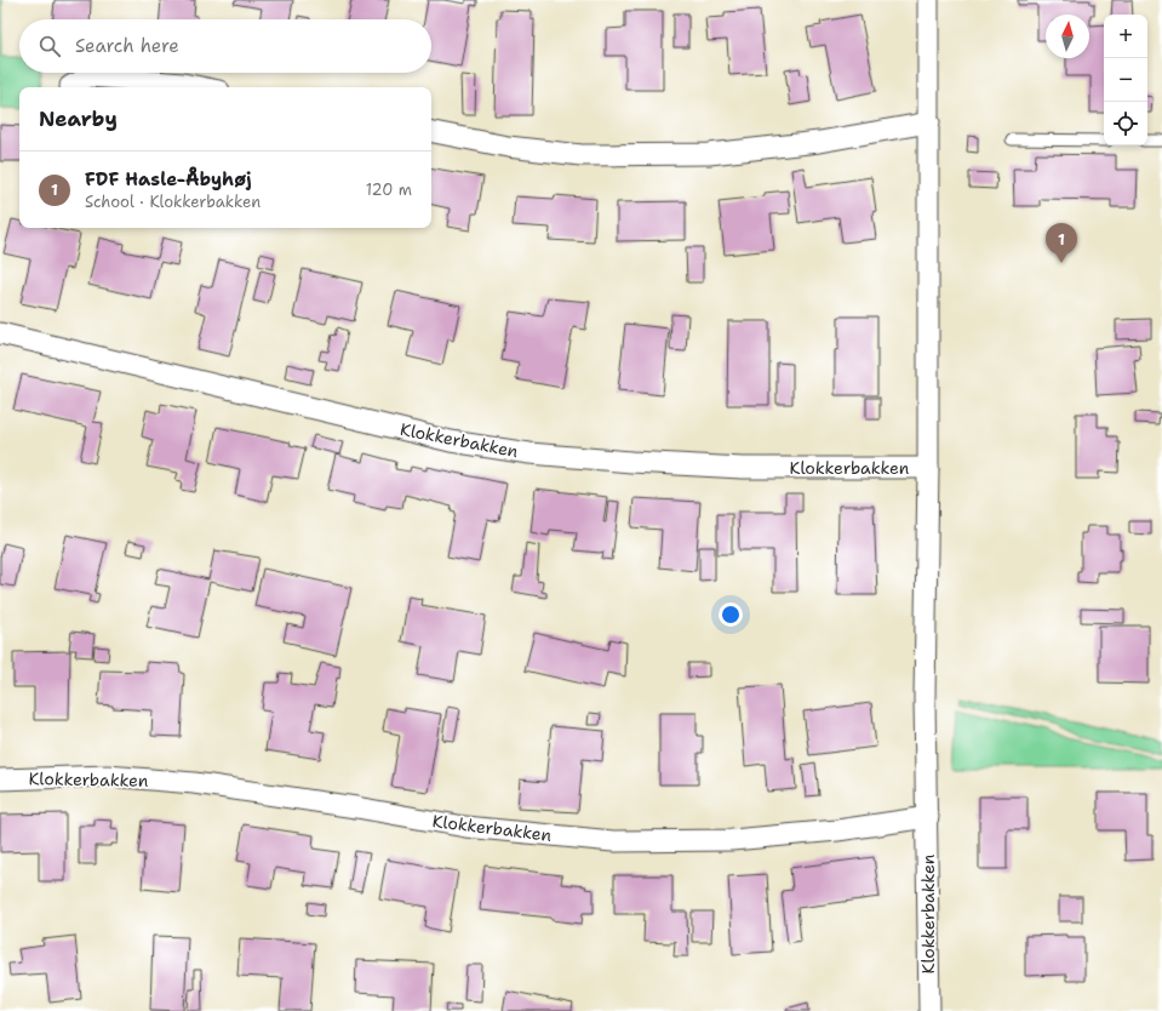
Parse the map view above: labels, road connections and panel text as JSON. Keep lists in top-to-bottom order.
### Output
{
  "streets": {
    "street": ["Klokkerbakken"]
  },
  "north": "top",
  "page": {
    "map_buttons": ["+", "−"],
    "search": "Search here",
    "heading": "Nearby",
    "list": [
      {
        "mark": "1",
        "name": "FDF Hasle-Åbyhøj",
        "note": "School · Klokkerbakken",
        "value": "120 m"
      }
    ],
    "pins": "1"
  }
}
